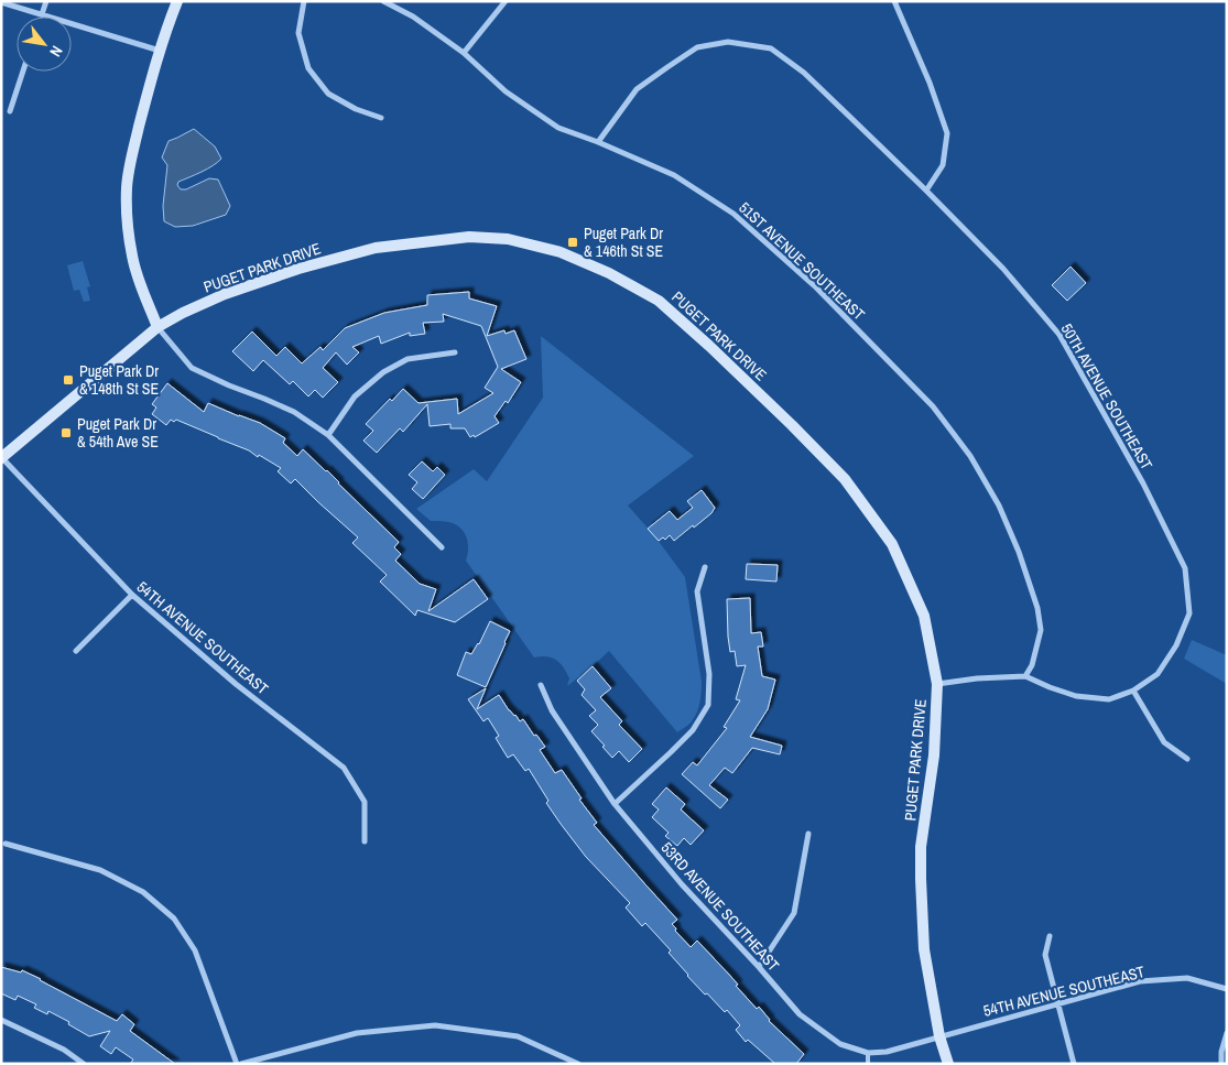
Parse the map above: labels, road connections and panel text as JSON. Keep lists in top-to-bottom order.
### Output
{
  "streets": {
    "street": [
      "51ST AVENUE SOUTHEAST",
      "PUGET PARK DRIVE",
      "50TH AVENUE SOUTHEAST",
      "54TH AVENUE SOUTHEAST",
      "53RD AVENUE SOUTHEAST"
    ]
  },
  "crossings": [
    ["51ST AVENUE SOUTHEAST", "50TH AVENUE SOUTHEAST"],
    ["PUGET PARK DRIVE", "54TH AVENUE SOUTHEAST"],
    ["PUGET PARK DRIVE", "53RD AVENUE SOUTHEAST"],
    ["54TH AVENUE SOUTHEAST", "53RD AVENUE SOUTHEAST"]
  ],
  "places": {
    "transit": ["Puget Park Dr & 146th St SE", "Puget Park Dr & 148th St SE", "Puget Park Dr & 54th Ave SE"]
  },
  "north": "bottom right"
}
